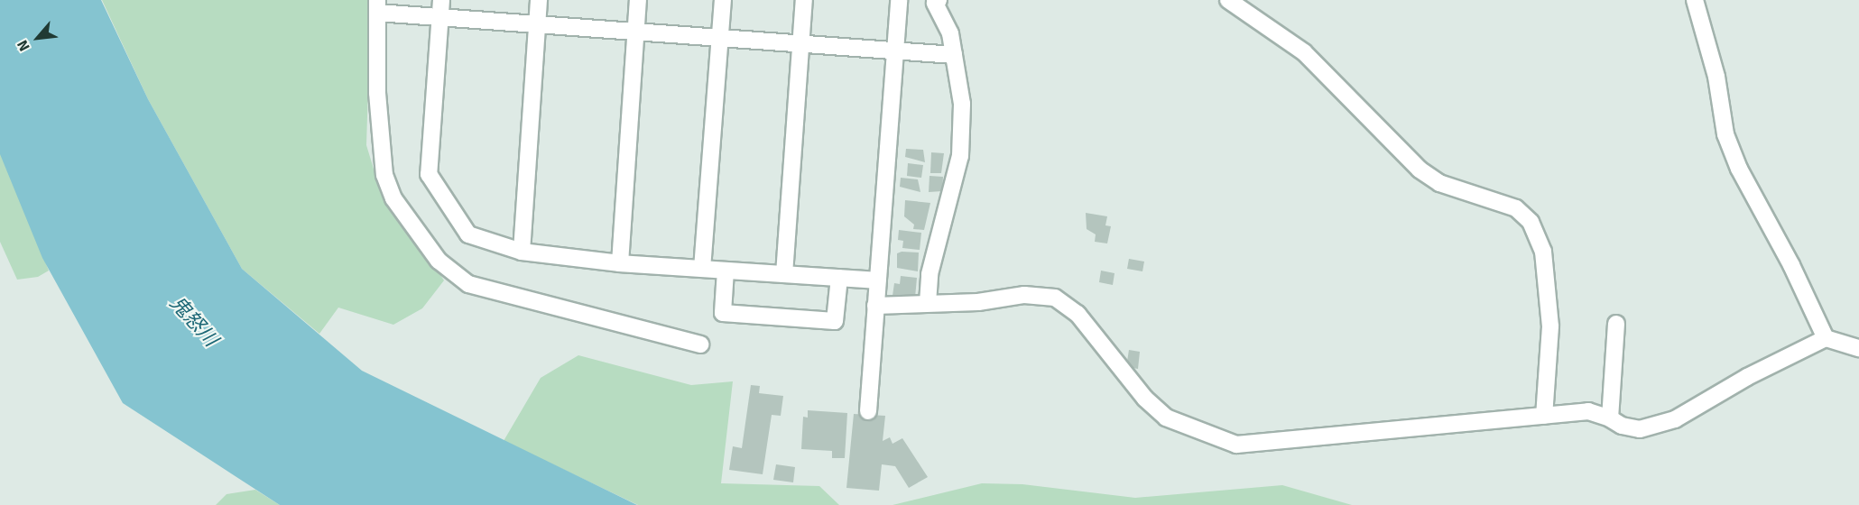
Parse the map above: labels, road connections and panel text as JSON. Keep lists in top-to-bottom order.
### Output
{
  "water": ["鬼怒川"],
  "north": "bottom left"
}
